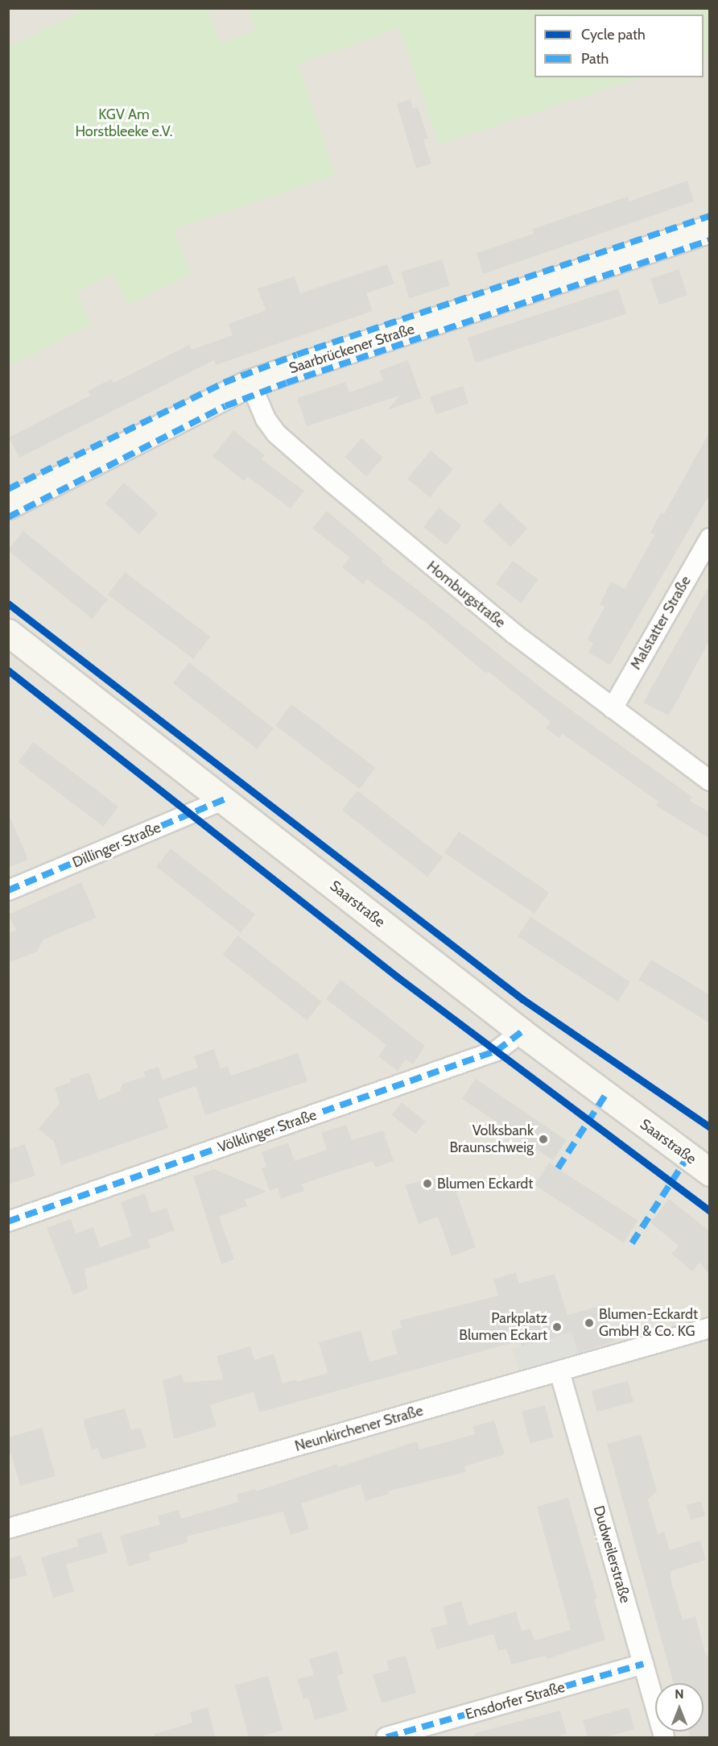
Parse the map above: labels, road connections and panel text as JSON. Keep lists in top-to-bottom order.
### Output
{
  "streets": {
    "street": [
      "Saarbrückener Straße",
      "Homburgstraße",
      "Malstatter Straße",
      "Dillinger Straße",
      "Saarstraße",
      "Völklinger Straße",
      "Neunkirchener Straße",
      "Dudweilerstraße",
      "Ensdorfer Straße"
    ]
  },
  "crossings": [
    ["Saarbrückener Straße", "Homburgstraße"],
    ["Homburgstraße", "Malstatter Straße"],
    ["Dillinger Straße", "Saarstraße"],
    ["Saarstraße", "Völklinger Straße"],
    ["Neunkirchener Straße", "Dudweilerstraße"],
    ["Dudweilerstraße", "Ensdorfer Straße"]
  ],
  "parks": ["KGV Am Horstbleeke e.V."],
  "places": [
    "Volksbank Braunschweig",
    "Blumen Eckardt",
    "Blumen-Eckardt GmbH & Co. KG",
    "Parkplatz Blumen Eckart"
  ],
  "legend": ["Cycle path", "Path"],
  "north": "top"
}
